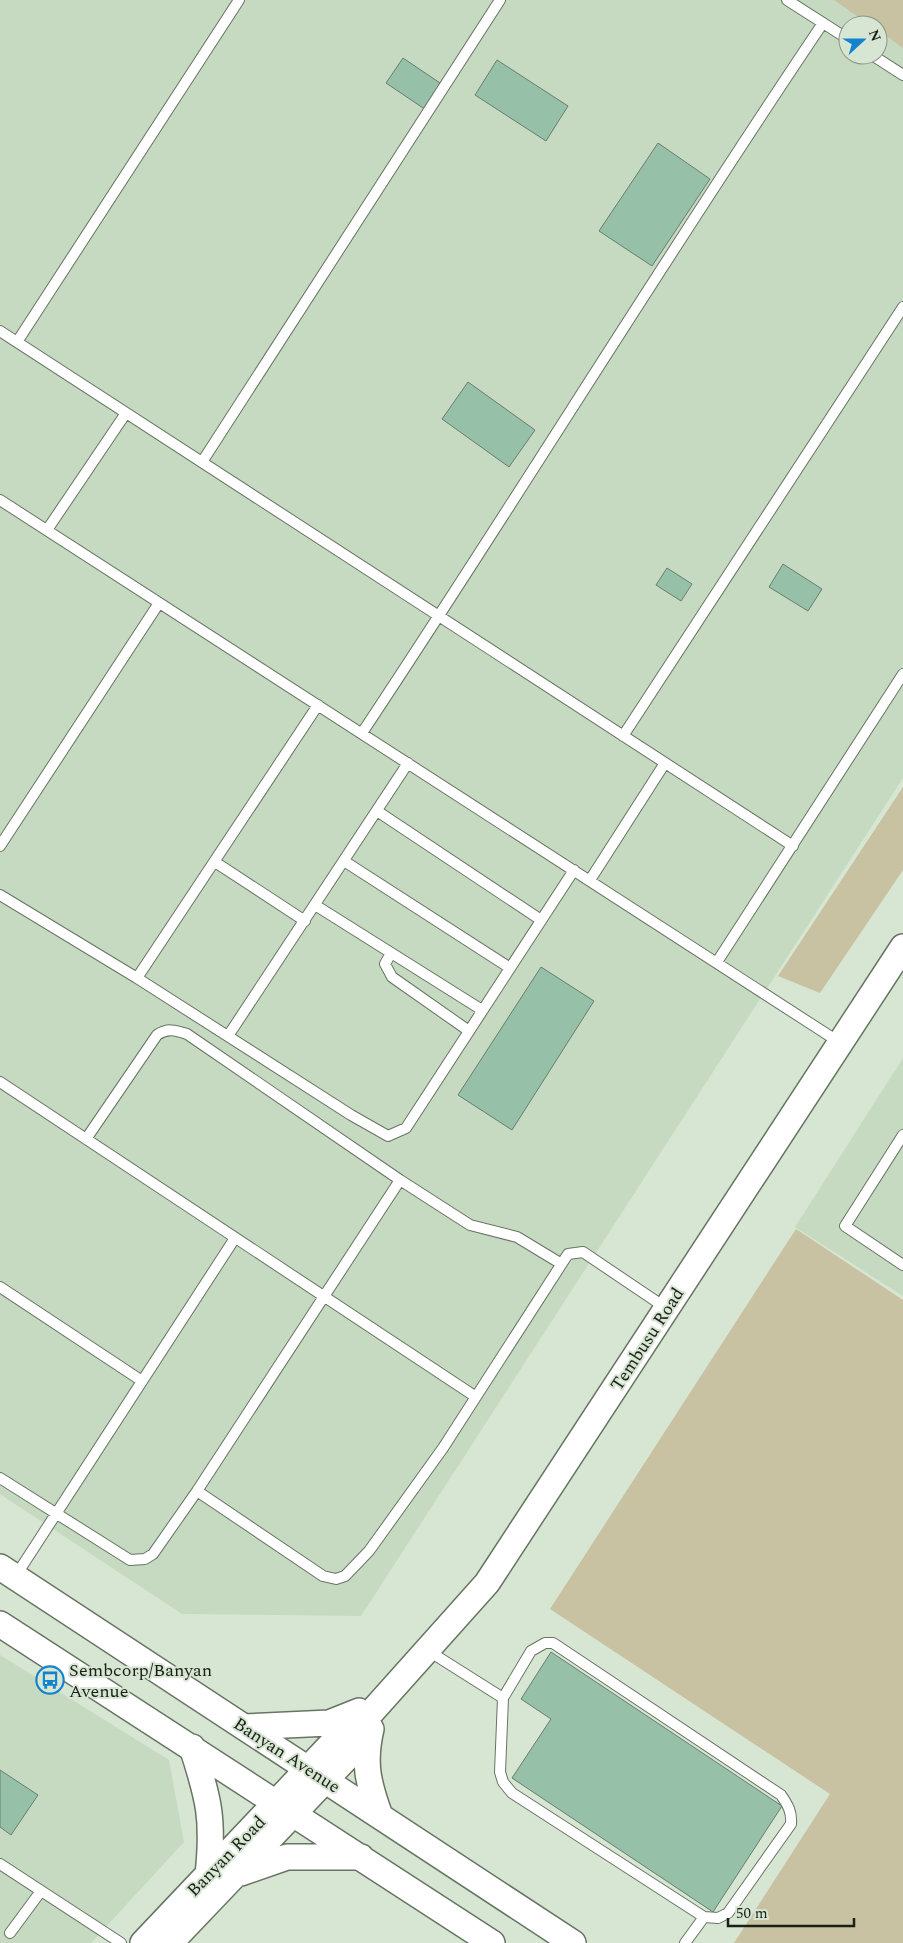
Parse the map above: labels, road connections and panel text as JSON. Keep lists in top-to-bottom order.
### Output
{
  "streets": {
    "street": ["Tembusu Road", "Banyan Avenue", "Banyan Road"]
  },
  "crossings": [
    ["Tembusu Road", "Banyan Avenue"],
    ["Tembusu Road", "Banyan Road"],
    ["Banyan Avenue", "Banyan Road"]
  ],
  "places": {
    "bus stop": ["Sembcorp/Banyan Avenue"]
  },
  "scale_bar": "50 m",
  "north": "right"
}
